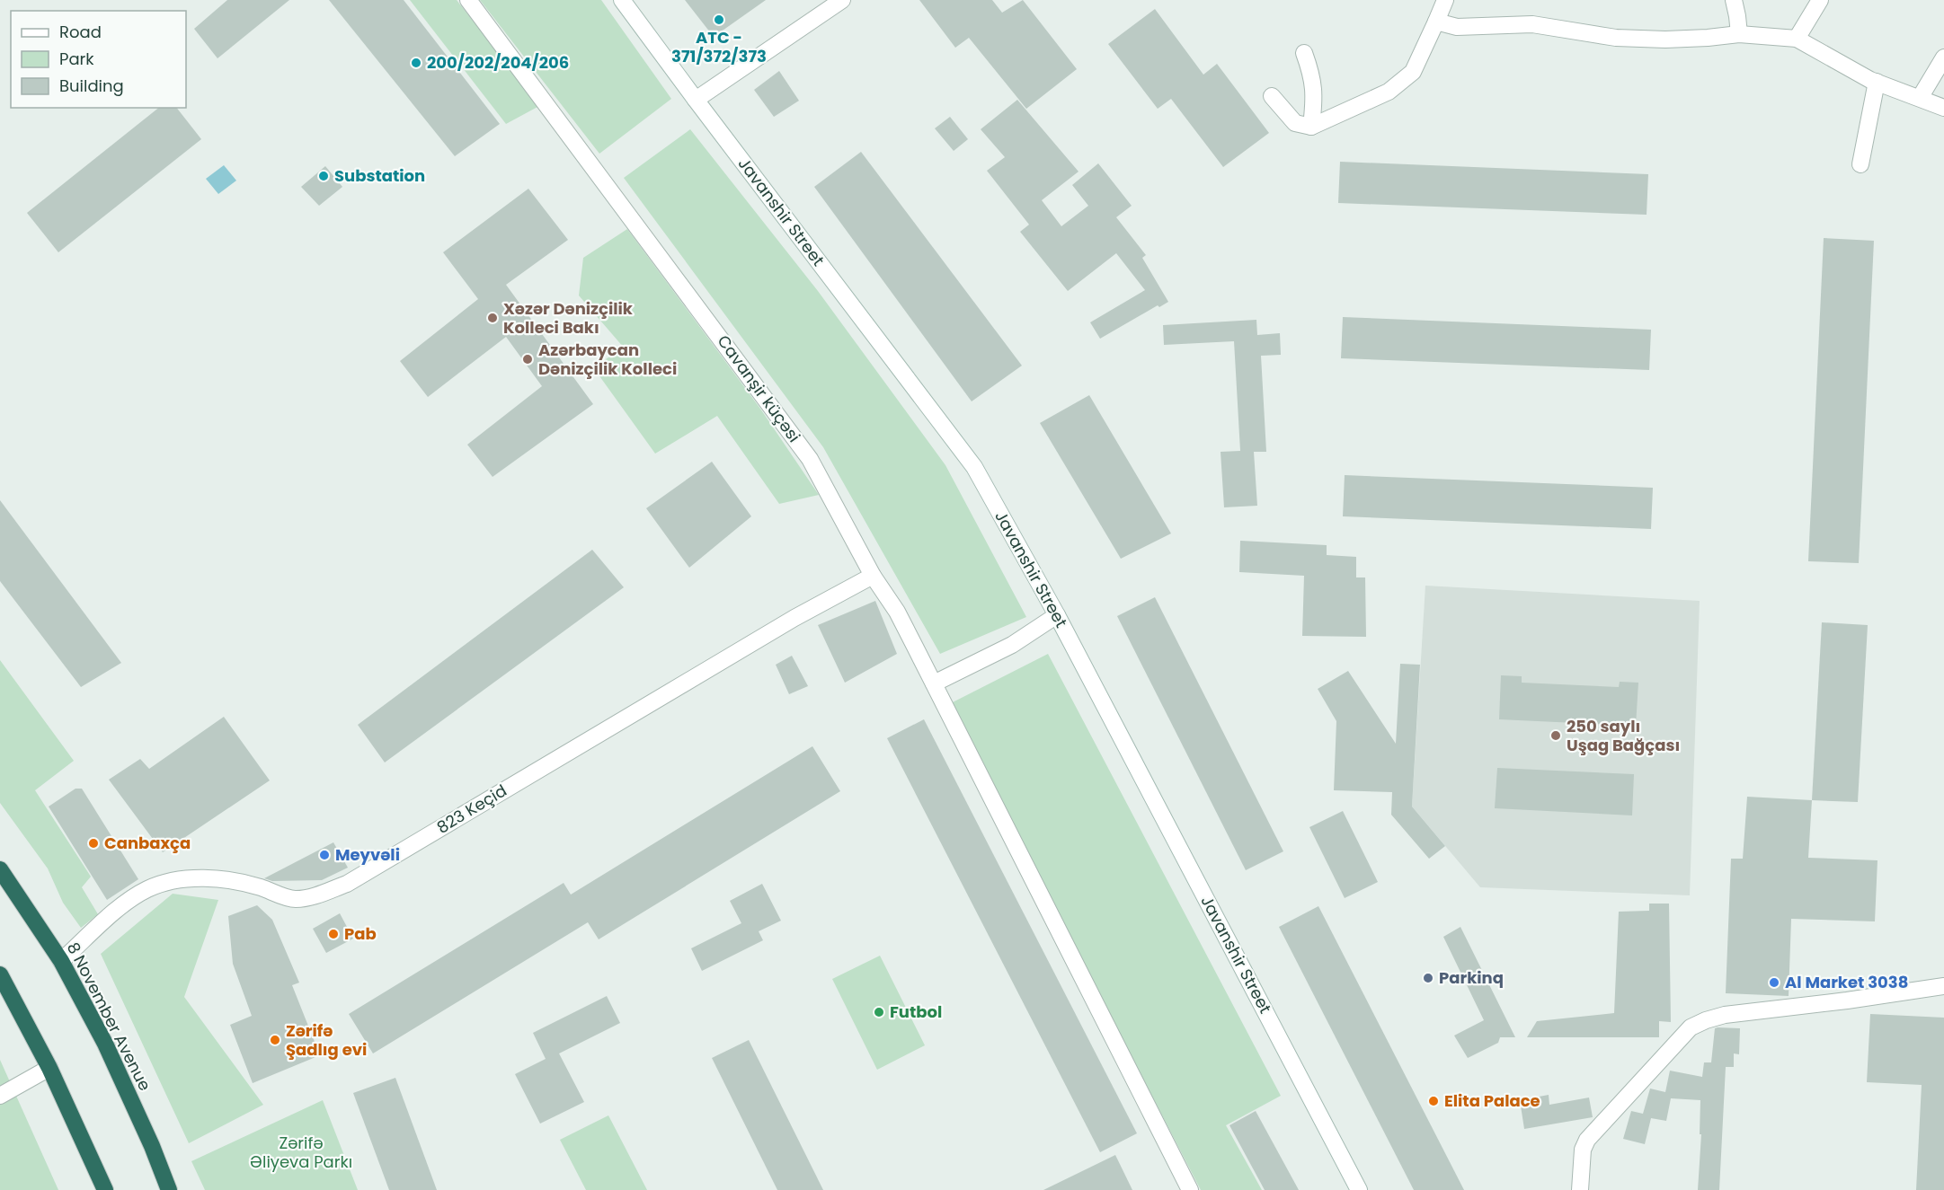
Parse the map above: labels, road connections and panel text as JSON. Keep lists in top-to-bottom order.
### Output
{
  "streets": {
    "highway": ["8 November Avenue"],
    "street": ["Javanshir Street", "Cavanşir küçəsi", "823 Keçid"]
  },
  "crossings": [
    ["Cavanşir küçəsi", "823 Keçid"],
    ["823 Keçid", "8 November Avenue"]
  ],
  "parks": ["Zərifə Əliyeva Parkı"],
  "places": [
    "ATC - 371/372/373",
    "200/202/204/206",
    "Substation",
    "Xəzər Dənizçilik Kolleci Bakı",
    "Azərbaycan Dənizçilik Kolleci",
    "250 saylı Uşag Bağçası",
    "Canbaxça",
    "Meyvəli",
    "Pab",
    "Parkinq",
    "Al Market 3038",
    "Futbol",
    "Zərifə Şadlıg evi",
    "Elita Palace"
  ],
  "legend": ["Road", "Park", "Building"]
}
